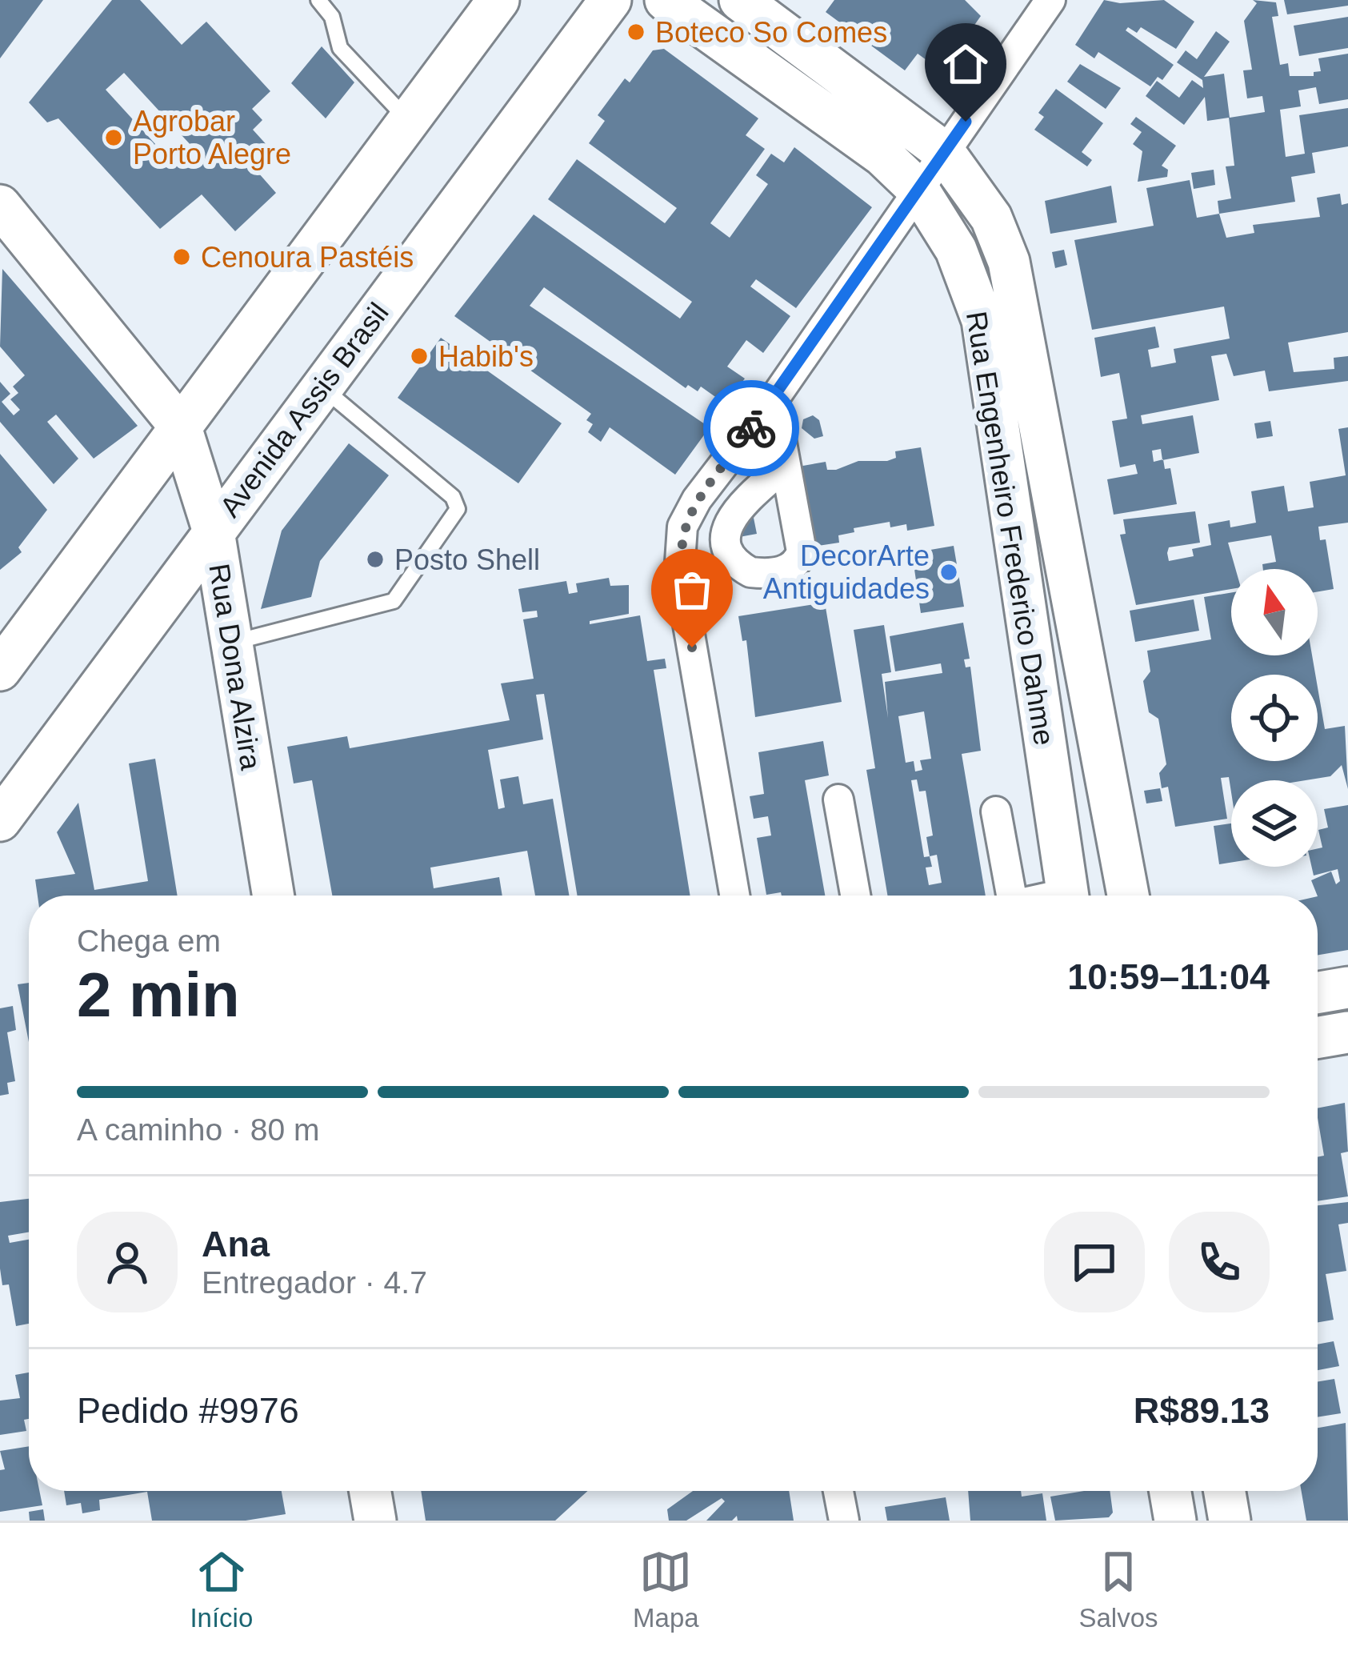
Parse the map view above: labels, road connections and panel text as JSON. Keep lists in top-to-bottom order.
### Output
{
  "streets": {
    "street": ["Avenida Assis Brasil", "Rua Engenheiro Frederico Dahme", "Rua Dona Alzira"]
  },
  "crossings": [
    ["Avenida Assis Brasil", "Rua Dona Alzira"]
  ],
  "places": [
    "Boteco So Comes",
    "Agrobar Porto Alegre",
    "Cenoura Pastéis",
    "Habib's",
    "Posto Shell",
    "DecorArte Antiguidades"
  ],
  "north": "top",
  "page": {
    "heading": ["2 min", "Chega em", "10:59–11:04"],
    "panel": [
      "Ana",
      "Entregador · 4.7",
      "Pedido #9976",
      "R$89.13"
    ],
    "bar": "A caminho · 80 m",
    "tabs": ["Início", "Mapa", "Salvos"]
  }
}
